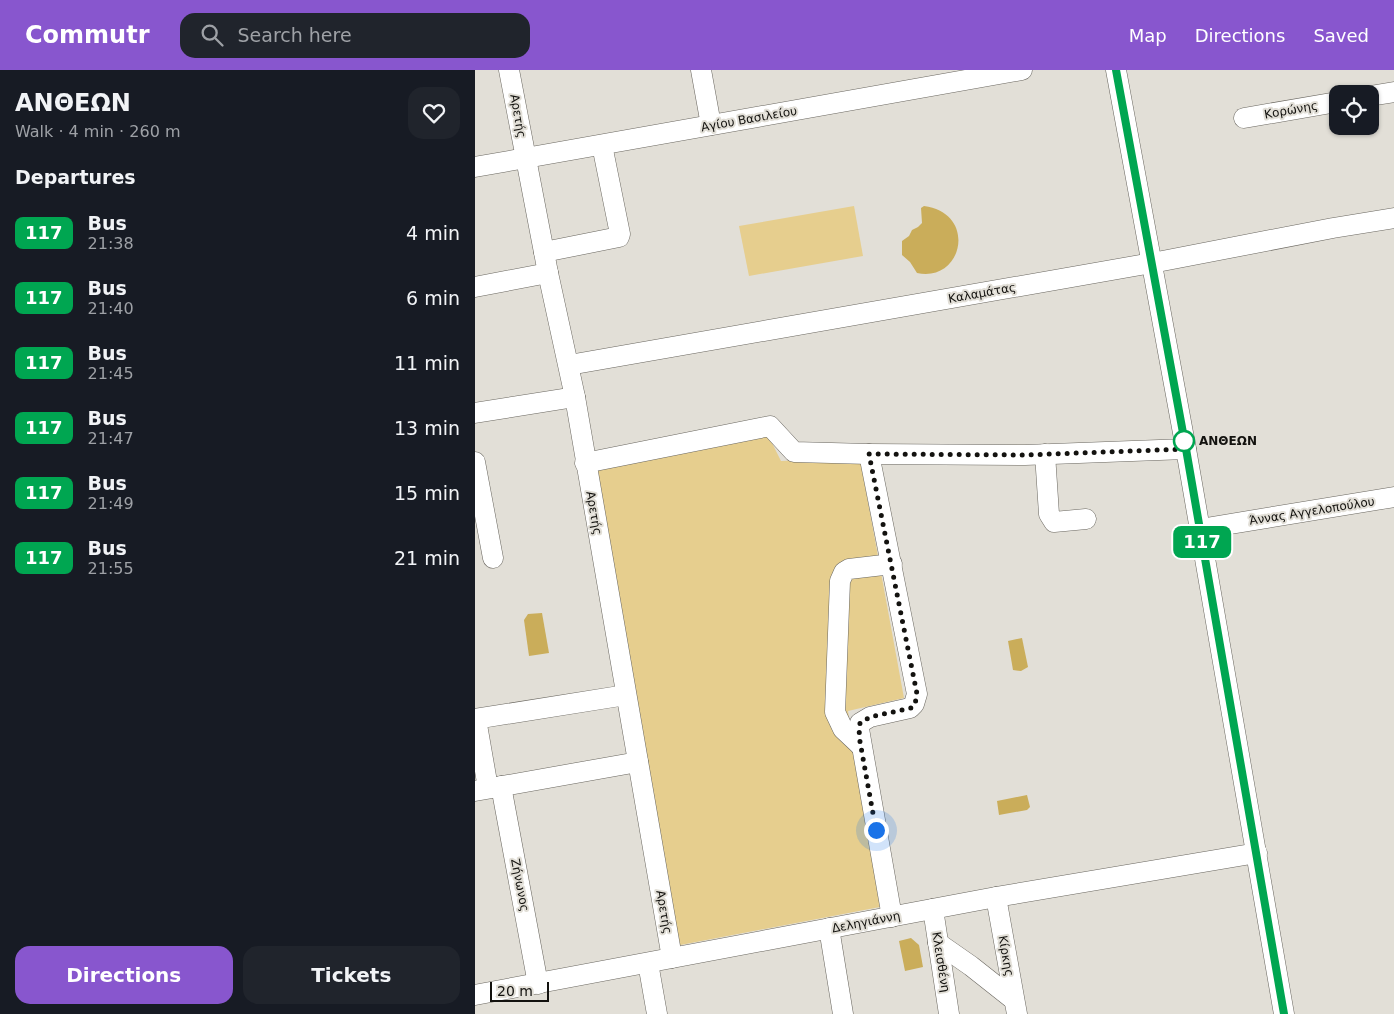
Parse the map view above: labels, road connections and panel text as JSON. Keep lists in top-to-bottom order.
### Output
{
  "streets": {
    "street": [
      "Κορώνης",
      "Αρετής",
      "Αγίου Βασιλείου",
      "Καλαμάτας",
      "Άννας Αγγελοπούλου",
      "Ζήνωνος",
      "Δεληγιάννη",
      "Κίρκης",
      "Κλεισθένη"
    ]
  },
  "crossings": [
    ["Αρετής", "Αγίου Βασιλείου"],
    ["Αρετής", "Καλαμάτας"],
    ["Αρετής", "Δεληγιάννη"],
    ["Ζήνωνος", "Δεληγιάννη"],
    ["Δεληγιάννη", "Κίρκης"],
    ["Δεληγιάννη", "Κλεισθένη"]
  ],
  "places": ["ΑΝΘΕΩΝ"],
  "lines": ["bus line 117"],
  "scale_bar": "20 m",
  "page": {
    "header": "Commutr",
    "search": "Search here",
    "nav": ["Map", "Directions", "Saved"],
    "heading": [
      ["ΑΝΘΕΩΝ", "Walk · 4 min · 260 m"],
      "Departures"
    ],
    "on_map": "117",
    "list": [
      {
        "mark": "117",
        "name": "Bus",
        "note": "21:38",
        "value": "4 min"
      },
      {
        "mark": "117",
        "name": "Bus",
        "note": "21:40",
        "value": "6 min"
      },
      {
        "mark": "117",
        "name": "Bus",
        "note": "21:45",
        "value": "11 min"
      },
      {
        "mark": "117",
        "name": "Bus",
        "note": "21:47",
        "value": "13 min"
      },
      {
        "mark": "117",
        "name": "Bus",
        "note": "21:49",
        "value": "15 min"
      },
      {
        "mark": "117",
        "name": "Bus",
        "note": "21:55",
        "value": "21 min"
      }
    ],
    "buttons": ["Directions", "Tickets"],
    "scale": "20 m"
  }
}
